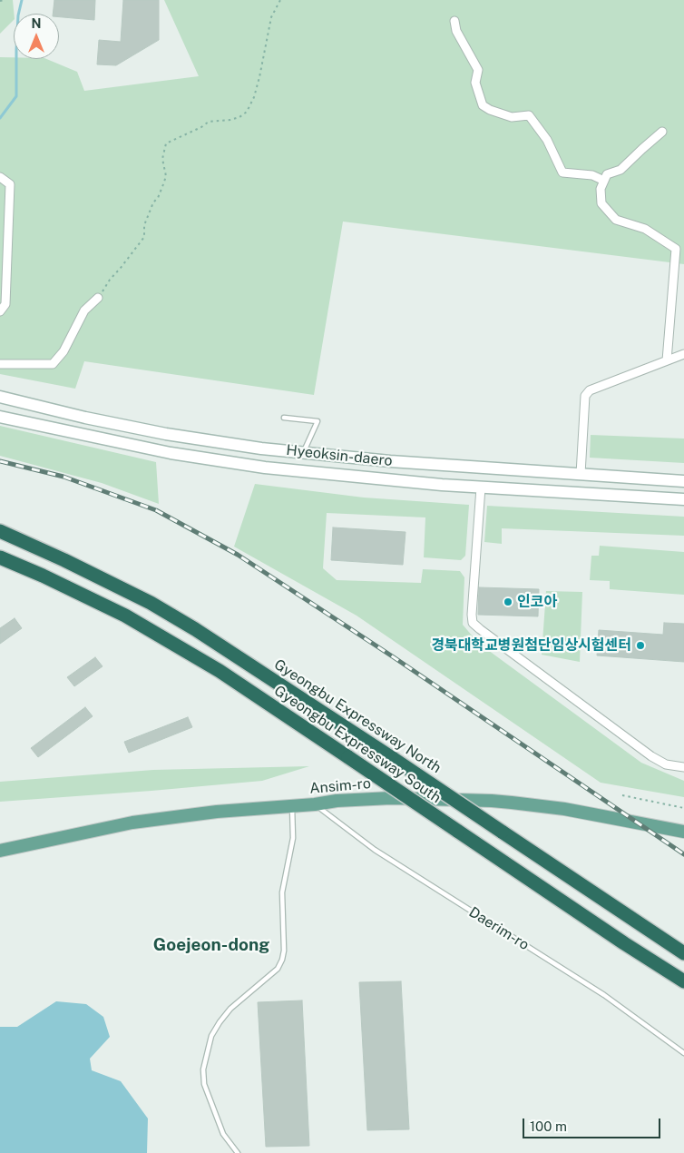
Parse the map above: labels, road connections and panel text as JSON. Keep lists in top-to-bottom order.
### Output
{
  "streets": {
    "highway": ["Gyeongbu Expressway North", "Gyeongbu Expressway South"],
    "main road": ["Hyeoksin-daero", "Ansim-ro"],
    "lane": ["Daerim-ro"]
  },
  "crossings": [
    ["Ansim-ro", "Daerim-ro"]
  ],
  "districts": ["Goejeon-dong"],
  "places": ["인코아", "경북대학교병원첨단임상시험센터"],
  "scale_bar": "100 m",
  "north": "top"
}
